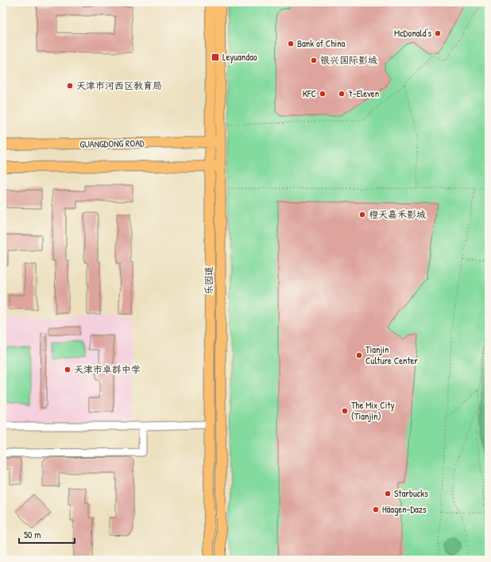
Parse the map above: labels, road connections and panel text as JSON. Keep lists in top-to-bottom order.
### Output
{
  "streets": {
    "main road": ["GUANGDONG ROAD", "乐园道"]
  },
  "crossings": [
    ["GUANGDONG ROAD", "乐园道"]
  ],
  "places": {
    "other": [
      "McDonald's",
      "Bank of China",
      "银兴国际影城",
      "天津市河西区教育局",
      "KFC",
      "7-Eleven",
      "橙天嘉禾影城",
      "Tianjin Culture Center",
      "天津市卓群中学",
      "The Mix City (Tianjin)",
      "Starbucks",
      "Häagen-Dazs"
    ],
    "transit": ["Leyuandao"]
  },
  "scale_bar": "50 m"
}
